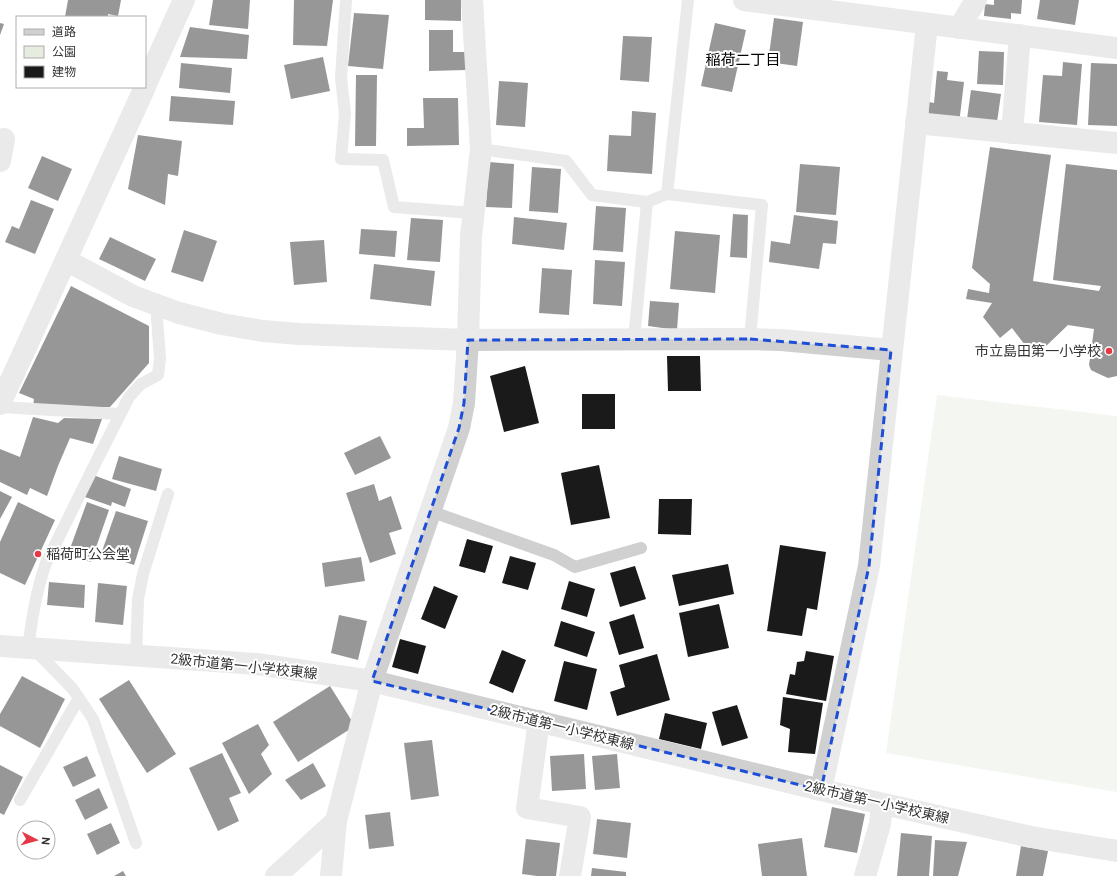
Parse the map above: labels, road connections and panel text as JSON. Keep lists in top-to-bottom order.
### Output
{
  "streets": {
    "street": ["2級市道第一小学校東線"]
  },
  "districts": ["稲荷二丁目"],
  "places": ["市立島田第一小学校", "稲荷町公会堂"],
  "legend": ["道路", "公園", "建物"],
  "north": "right"
}
